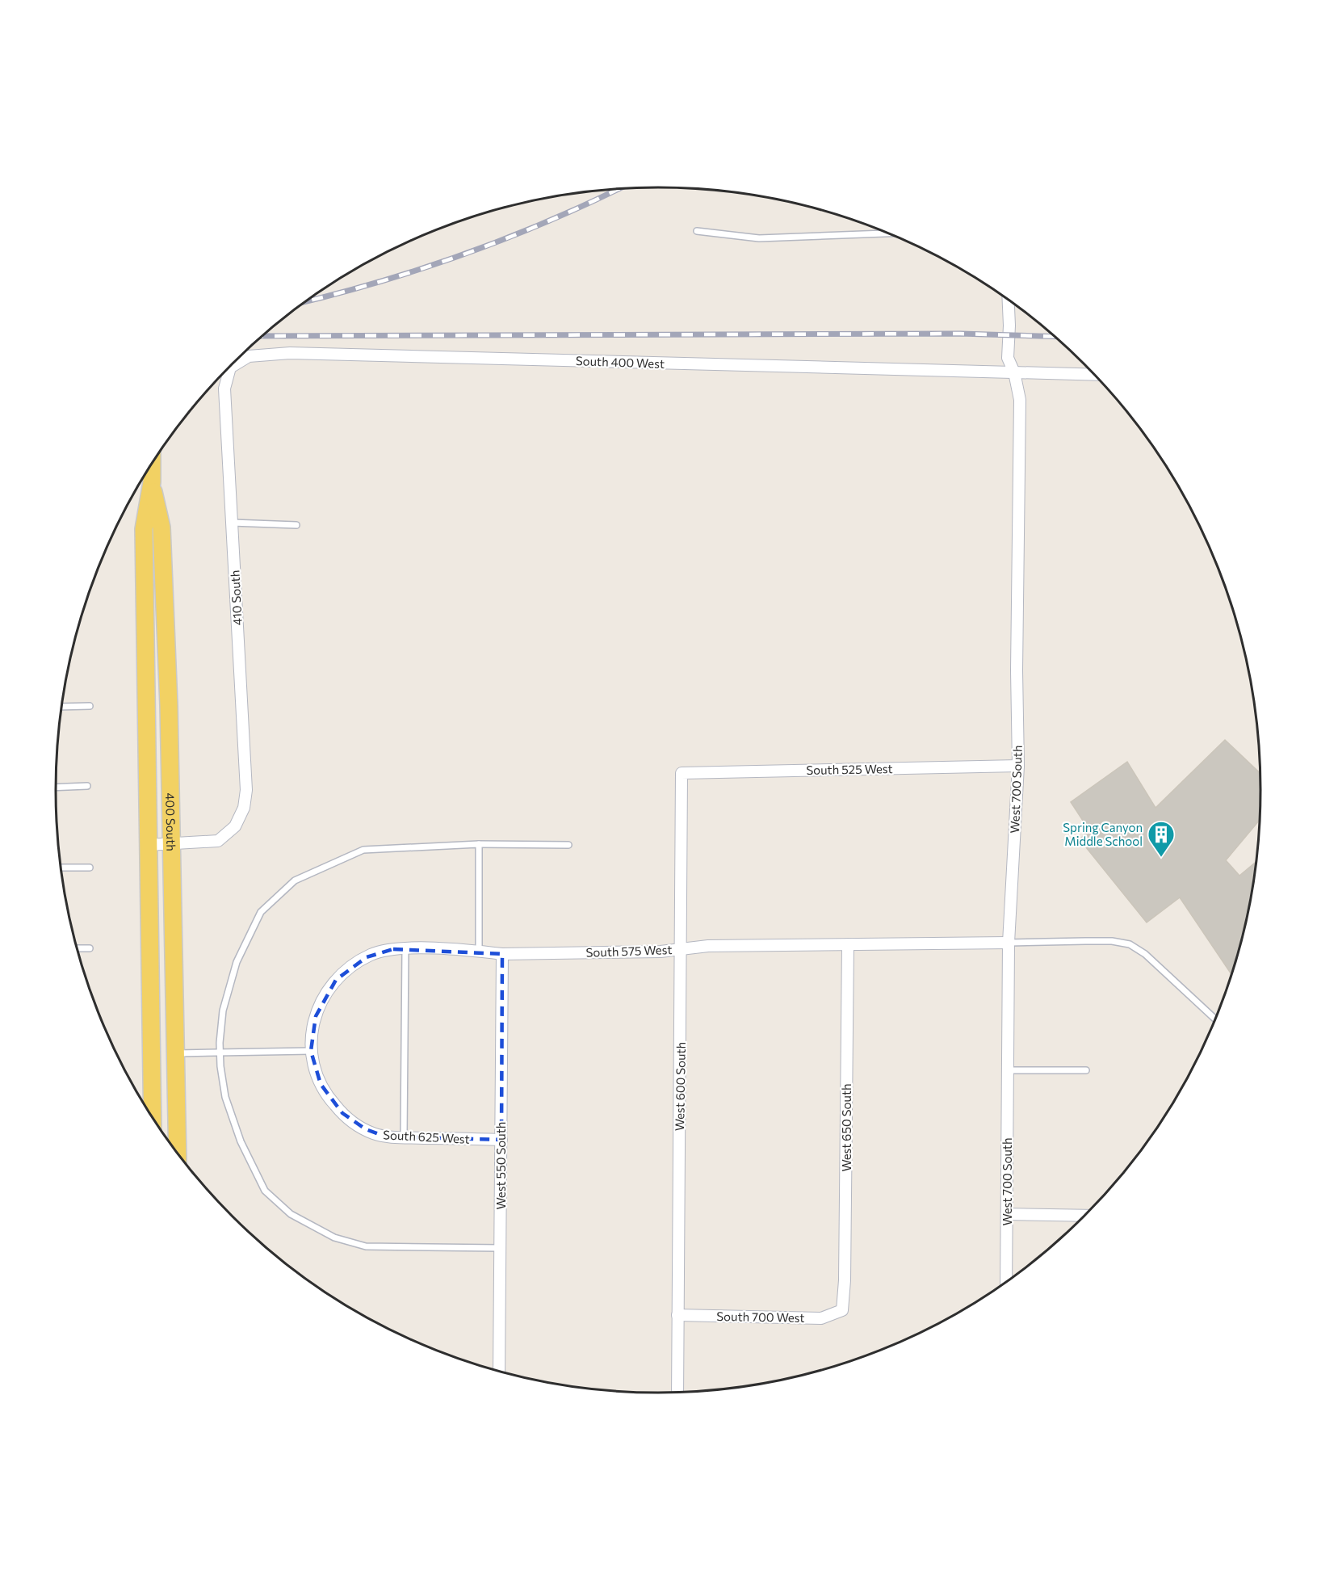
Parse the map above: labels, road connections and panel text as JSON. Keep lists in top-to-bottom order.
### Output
{
  "streets": {
    "main road": ["400 South"],
    "street": [
      "South 400 West",
      "410 South",
      "South 525 West",
      "West 700 South",
      "South 575 West",
      "West 600 South",
      "West 650 South",
      "South 625 West",
      "West 550 South",
      "South 700 West"
    ]
  },
  "crossings": [
    ["South 400 West", "410 South"],
    ["South 400 West", "West 700 South"],
    ["410 South", "400 South"],
    ["South 525 West", "West 700 South"],
    ["South 525 West", "West 600 South"],
    ["West 700 South", "South 575 West"],
    ["South 575 West", "West 600 South"],
    ["South 575 West", "West 650 South"],
    ["South 575 West", "South 625 West"],
    ["South 575 West", "West 550 South"],
    ["West 600 South", "South 700 West"],
    ["West 650 South", "South 700 West"],
    ["South 625 West", "West 550 South"]
  ],
  "places": {
    "building": ["Spring Canyon Middle School"]
  }
}
